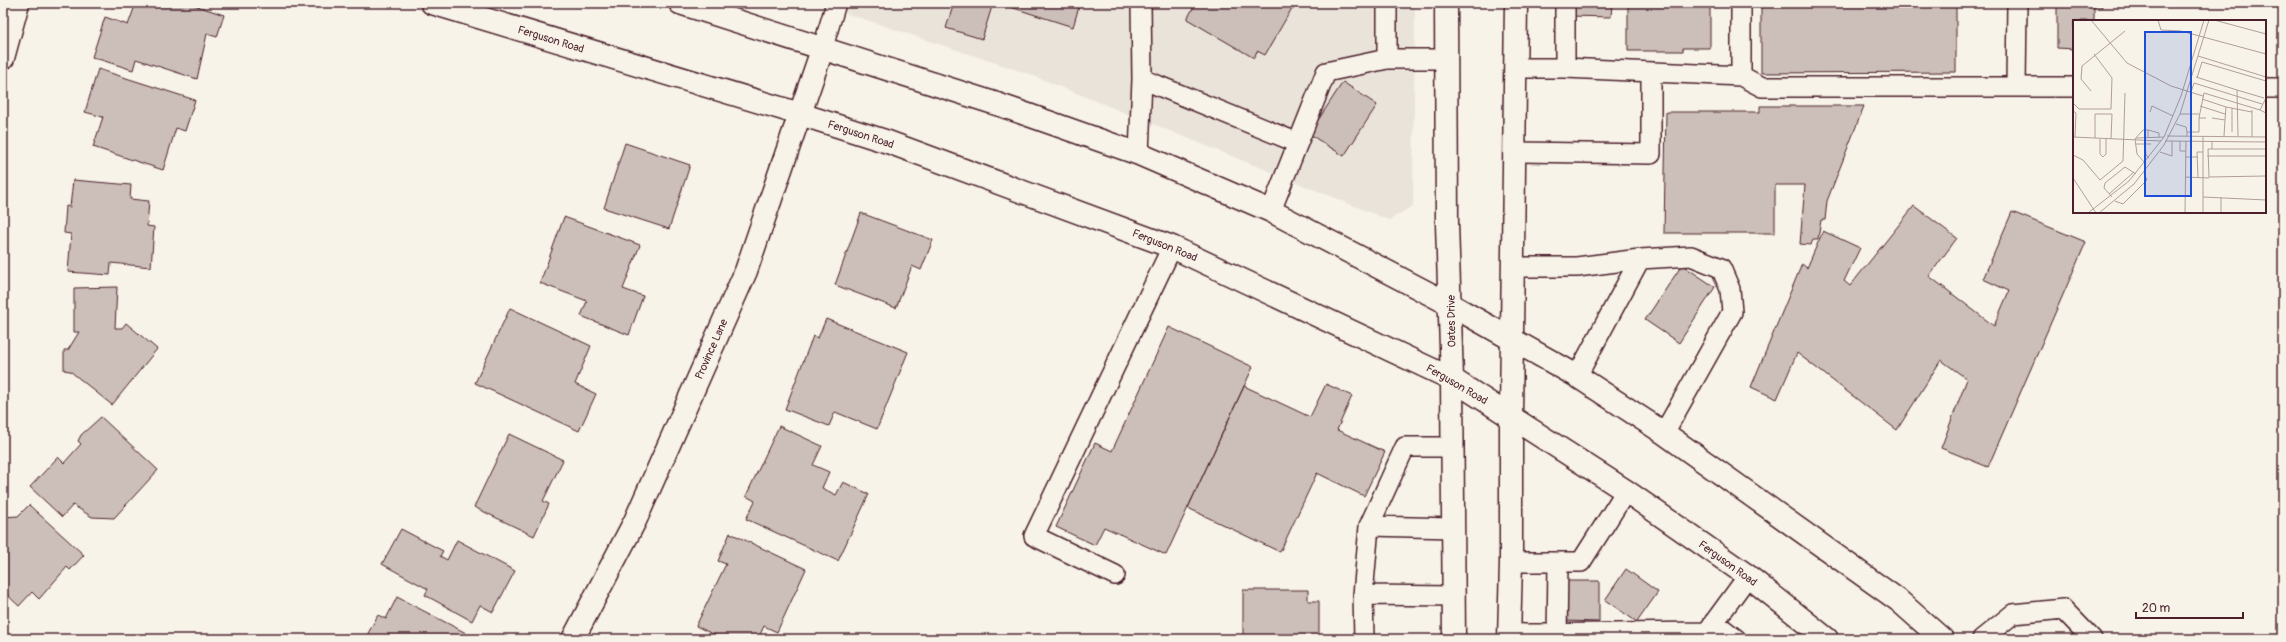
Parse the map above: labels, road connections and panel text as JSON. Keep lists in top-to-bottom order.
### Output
{
  "streets": {
    "main road": ["Ferguson Road", "Oates Drive", "Province Lane"]
  },
  "crossings": [
    ["Ferguson Road", "Oates Drive"],
    ["Ferguson Road", "Province Lane"]
  ],
  "scale_bar": "20 m"
}
